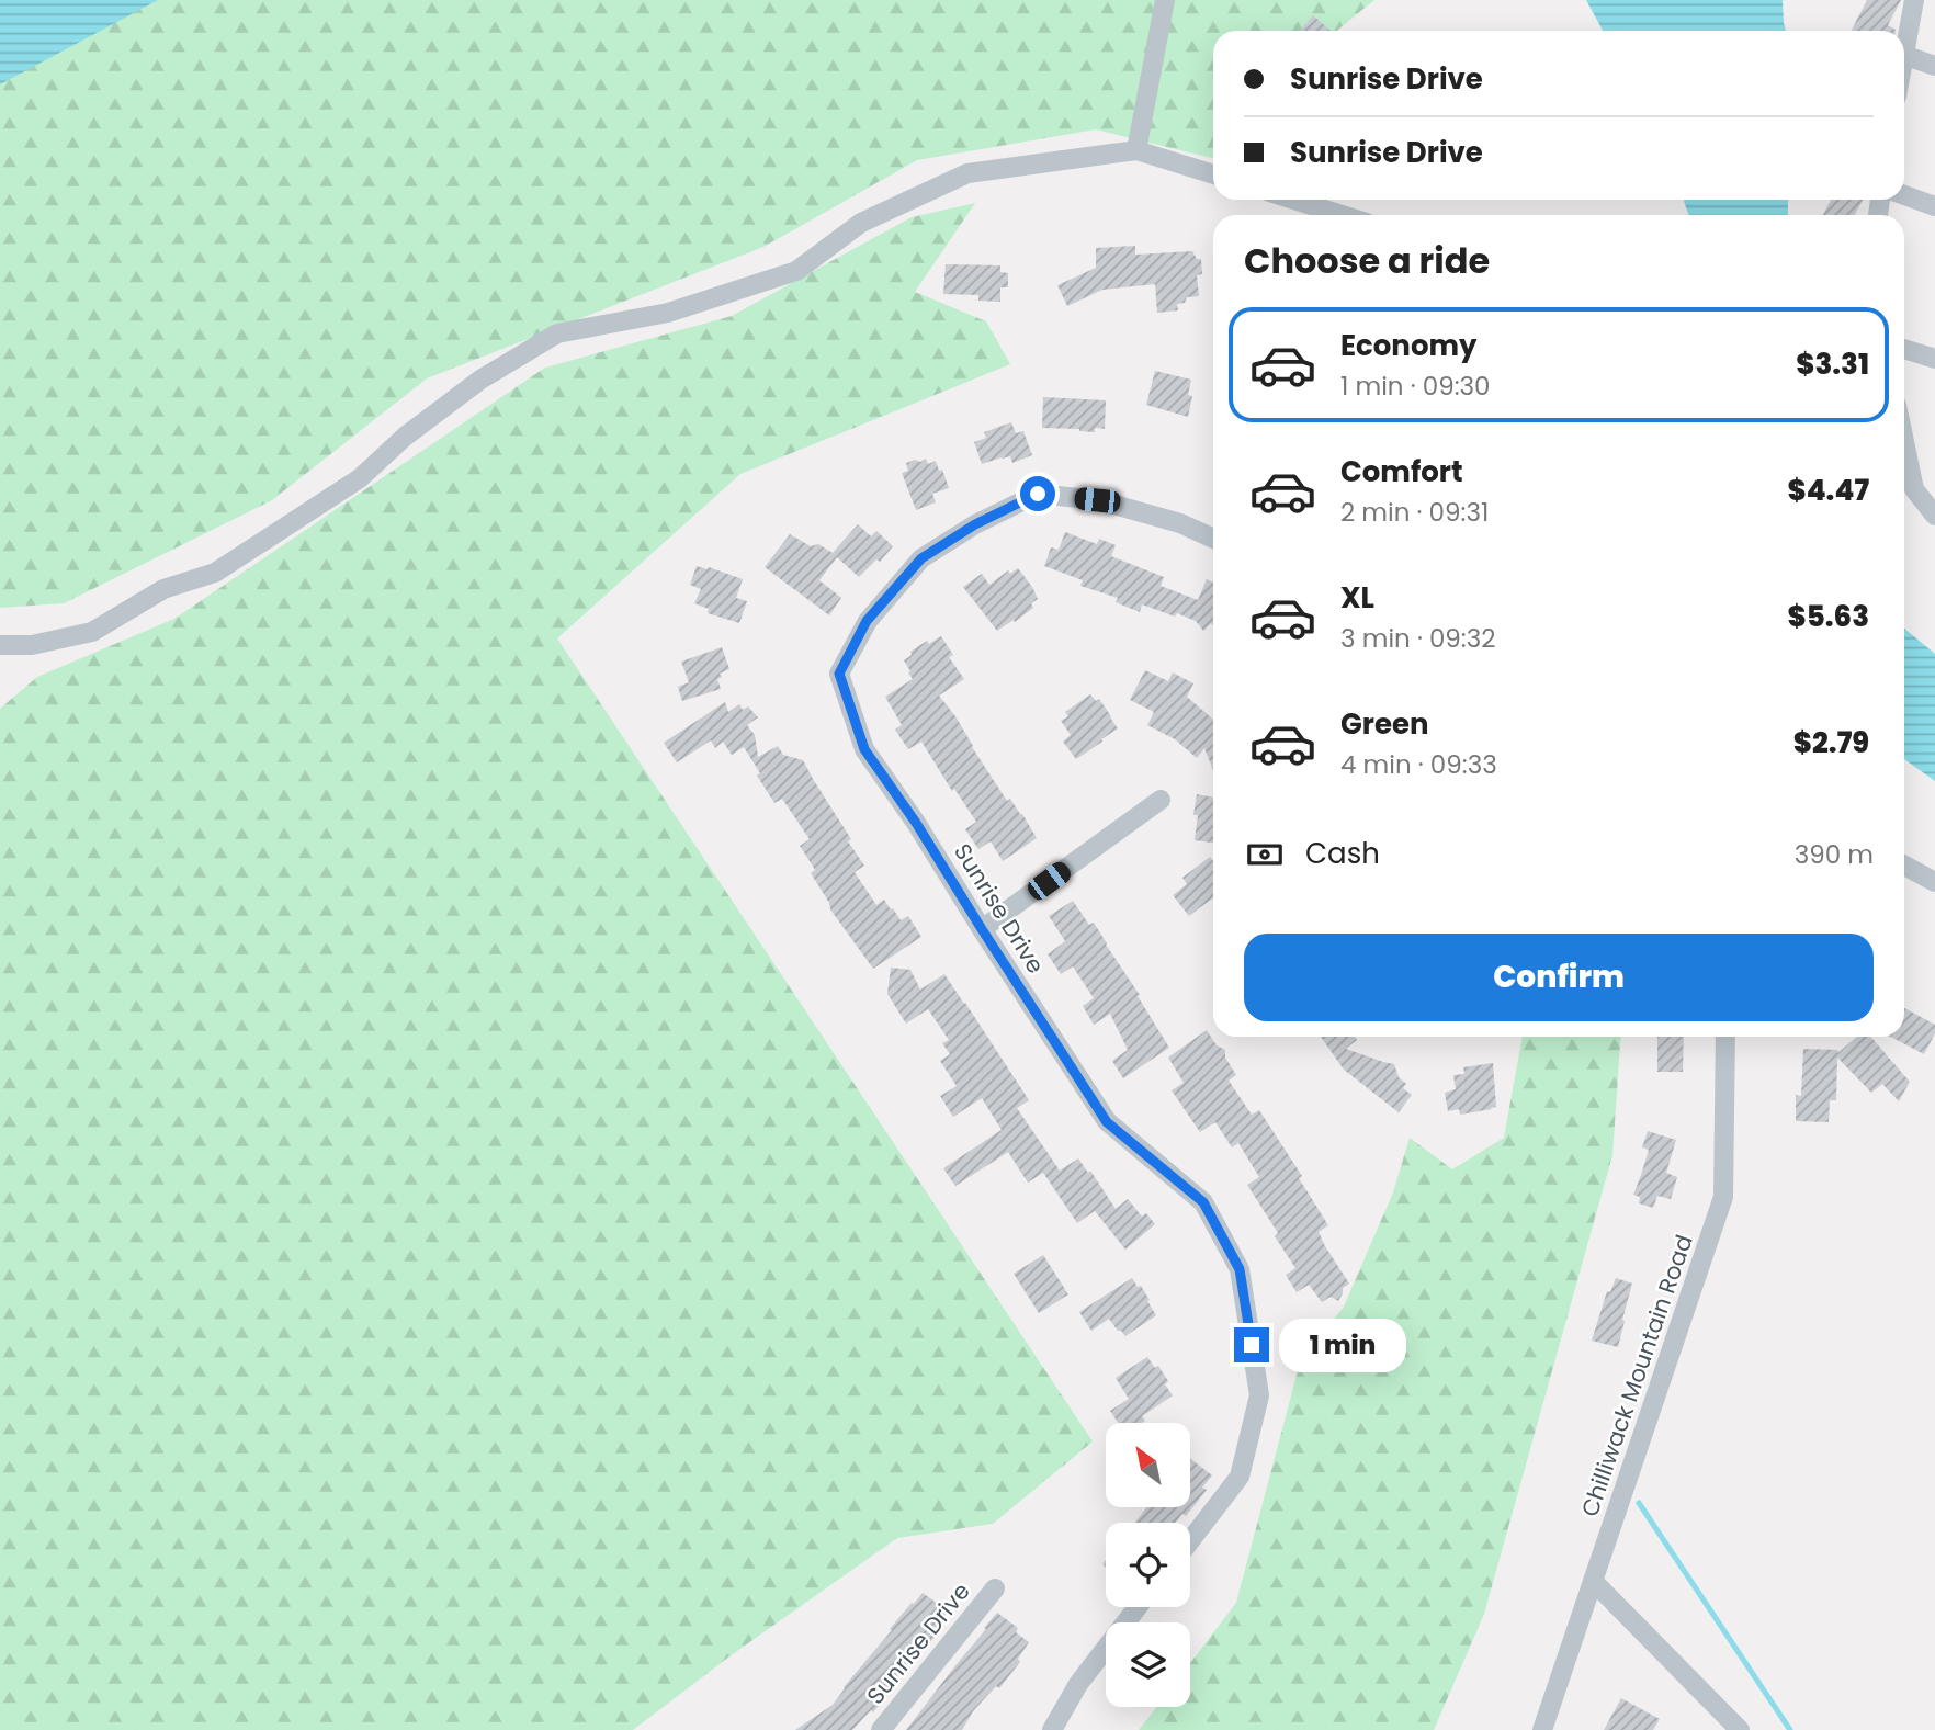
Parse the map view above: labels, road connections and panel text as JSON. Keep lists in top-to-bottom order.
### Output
{
  "streets": {
    "street": ["Sunrise Drive", "Chilliwack Mountain Road"]
  },
  "north": "top left",
  "page": {
    "banner": ["Sunrise Drive", "Sunrise Drive"],
    "heading": "Choose a ride",
    "list": [
      {
        "name": "Economy",
        "note": "1 min · 09:30",
        "value": "$3.31"
      },
      {
        "name": "Comfort",
        "note": "2 min · 09:31",
        "value": "$4.47"
      },
      {
        "name": "XL",
        "note": "3 min · 09:32",
        "value": "$5.63"
      },
      {
        "name": "Green",
        "note": "4 min · 09:33",
        "value": "$2.79"
      }
    ],
    "pay": ["Cash", "390 m"],
    "buttons": "Confirm",
    "bubble": "1 min"
  }
}
